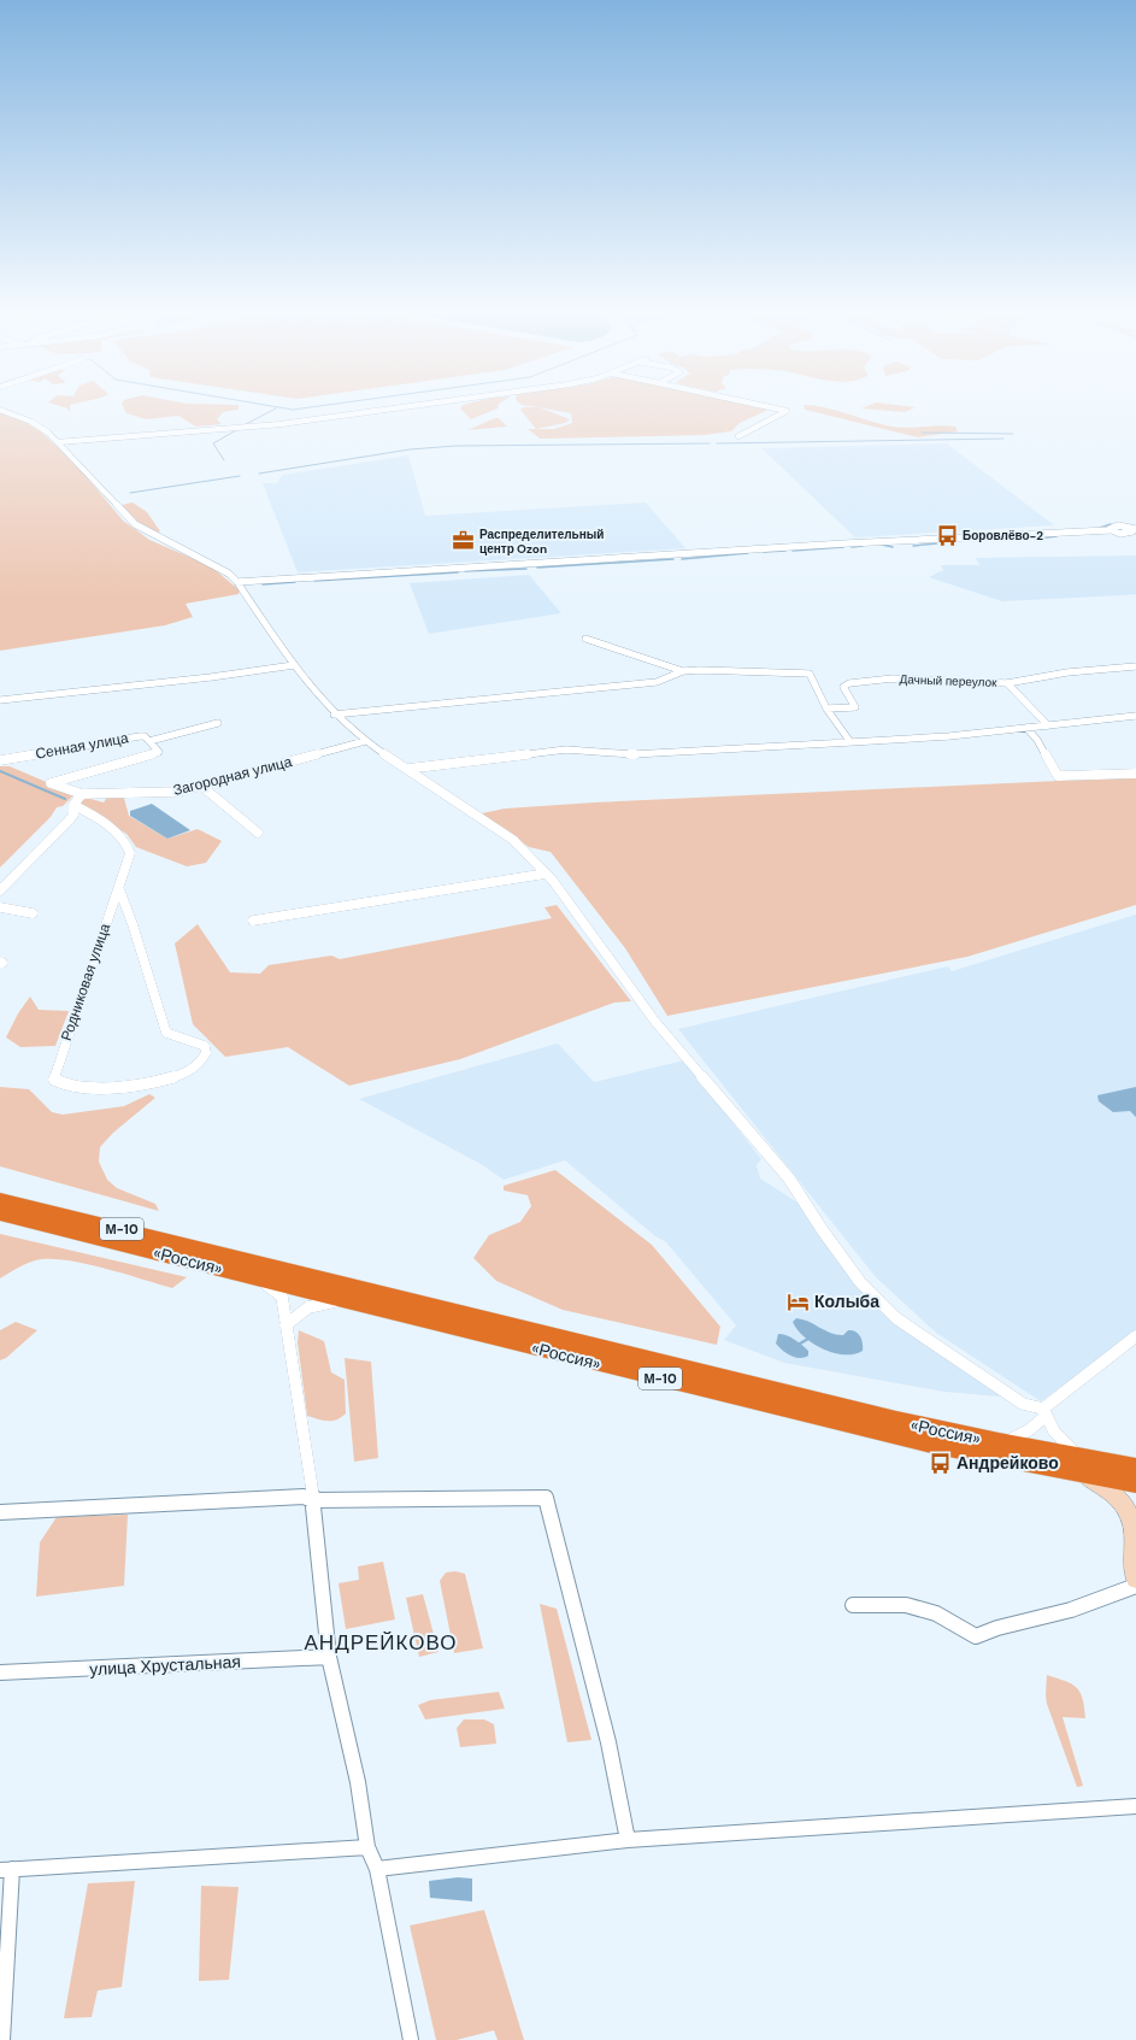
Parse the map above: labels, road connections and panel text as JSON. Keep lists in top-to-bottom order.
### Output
{
  "streets": {
    "highway": ["М-10", "«Россия»"],
    "street": [
      "Дачный переулок",
      "Сенная улица",
      "Загородная улица",
      "Родниковая улица",
      "улица Хрустальная"
    ]
  },
  "crossings": [
    ["Сенная улица", "Загородная улица"]
  ],
  "districts": ["АНДРЕЙКОВО"],
  "places": {
    "bus stop": ["Боровлёво-2", "Андрейково"],
    "office": ["Распределительный центр Ozon"],
    "hotel": ["Колыба"]
  }
}
